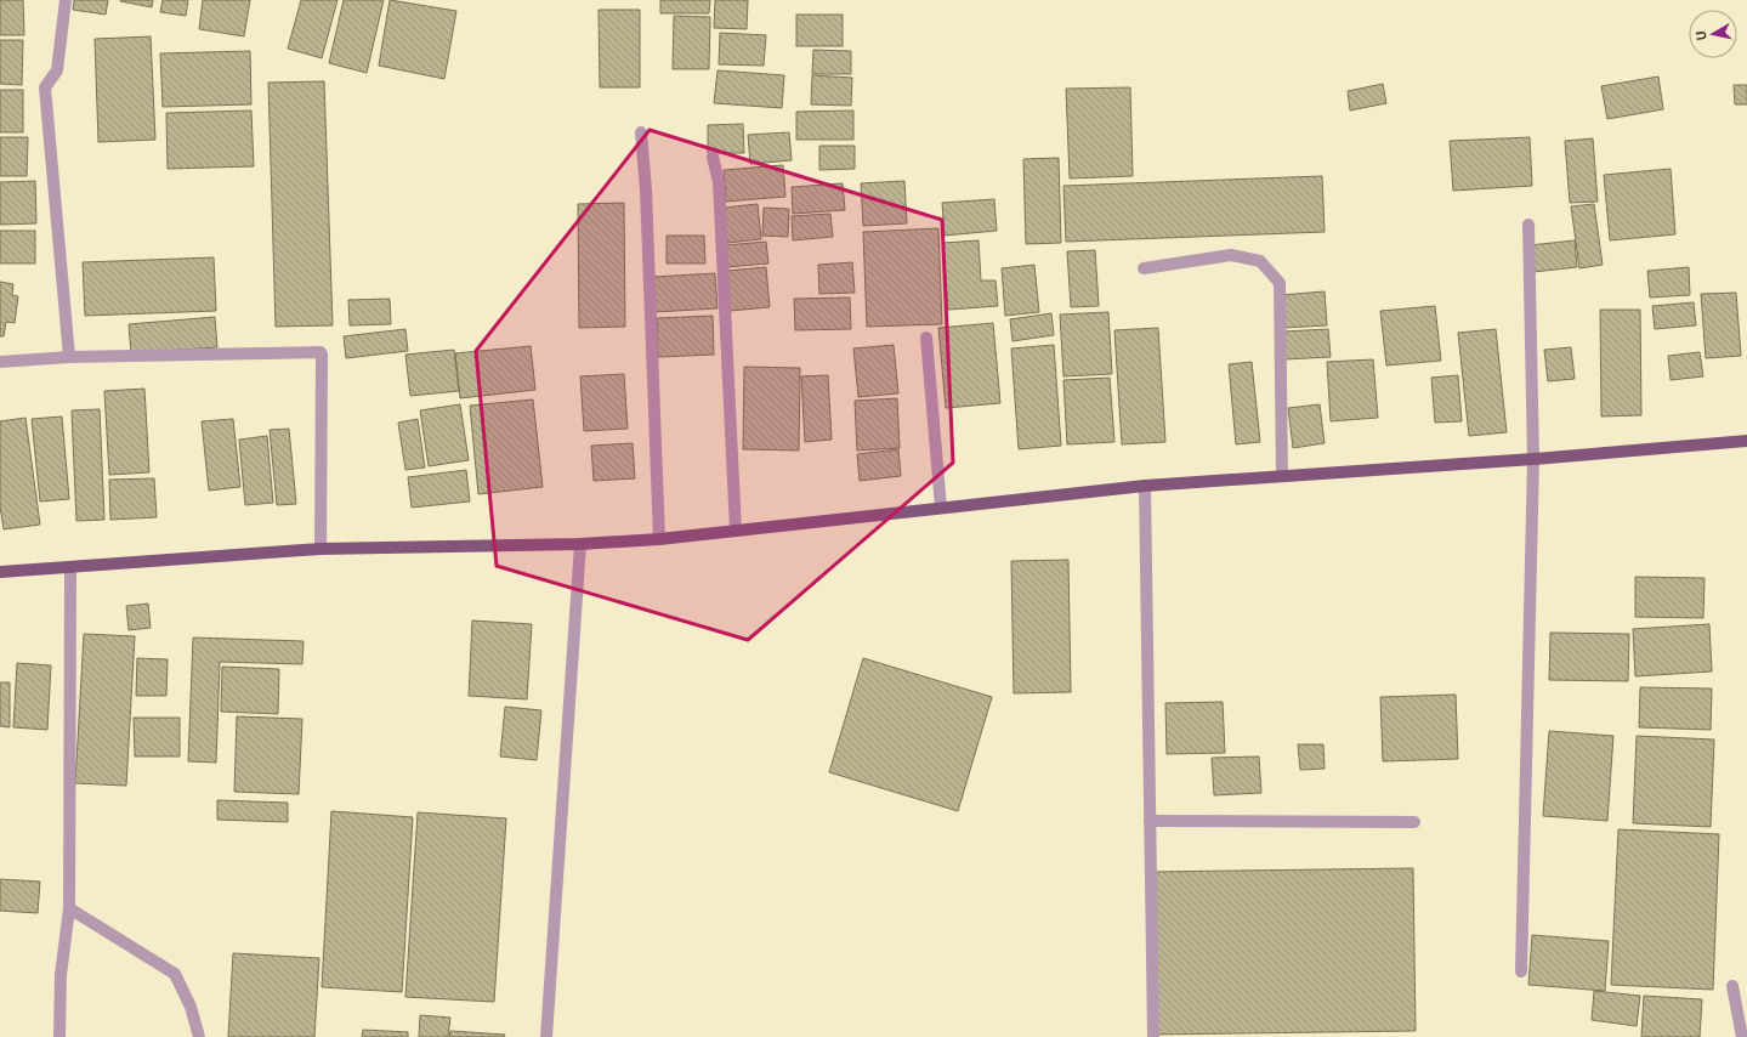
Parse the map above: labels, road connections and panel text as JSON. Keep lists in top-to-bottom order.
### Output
{
  "north": "left"
}
